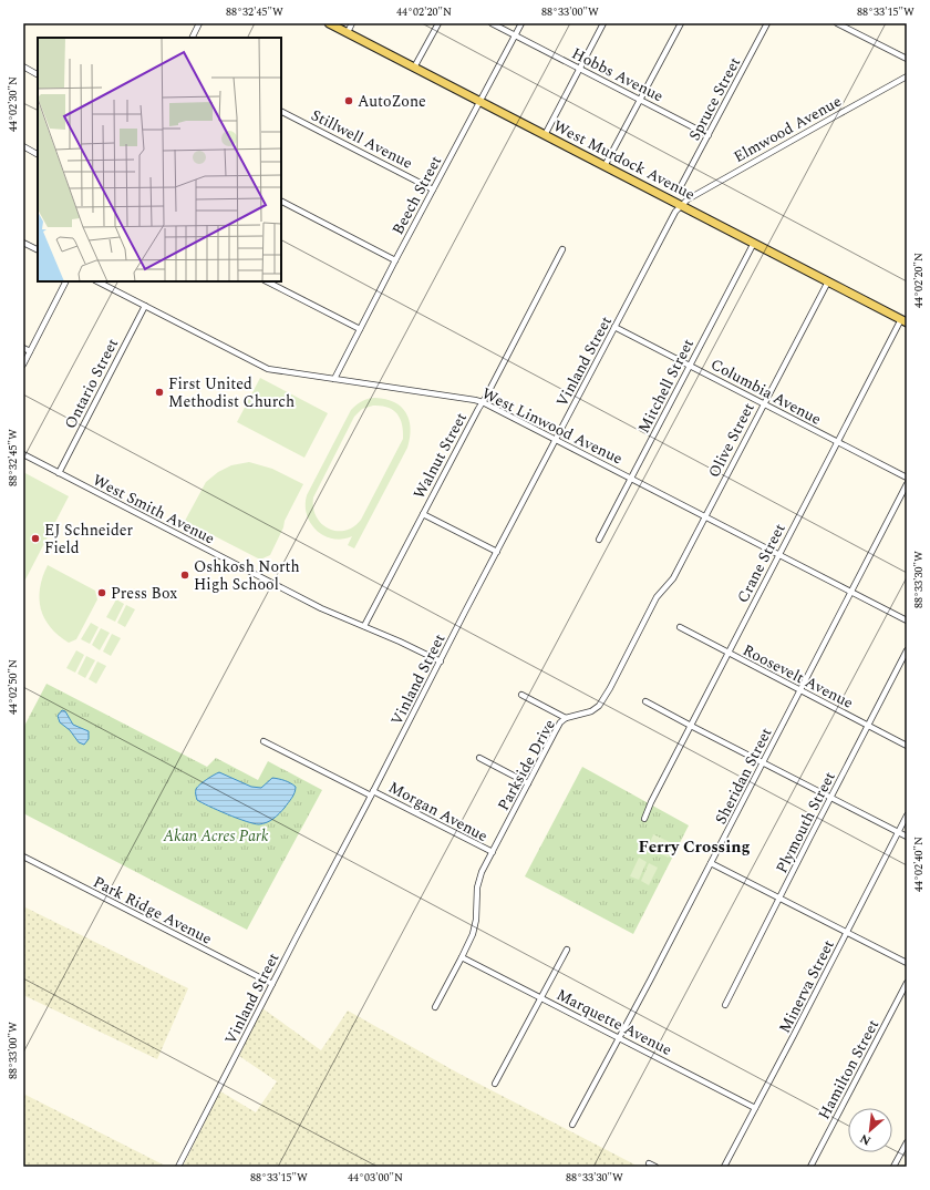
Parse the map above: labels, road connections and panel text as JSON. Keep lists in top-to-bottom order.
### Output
{
  "streets": {
    "main road": ["West Murdock Avenue"],
    "street": [
      "Hobbs Avenue",
      "Spruce Street",
      "Elmwood Avenue",
      "Stillwell Avenue",
      "Beech Street",
      "Vinland Street",
      "Ontario Street",
      "Mitchell Street",
      "Columbia Avenue",
      "West Linwood Avenue",
      "Olive Street",
      "Walnut Street",
      "West Smith Avenue",
      "Crane Street",
      "Roosevelt Avenue",
      "Parkside Drive",
      "Sheridan Street",
      "Morgan Avenue",
      "Plymouth Street",
      "Park Ridge Avenue",
      "Minerva Street",
      "Marquette Avenue",
      "Hamilton Street"
    ]
  },
  "crossings": [
    ["Hobbs Avenue", "Spruce Street"],
    ["Hobbs Avenue", "Beech Street"],
    ["Elmwood Avenue", "West Murdock Avenue"],
    ["Elmwood Avenue", "Vinland Street"],
    ["Stillwell Avenue", "Beech Street"],
    ["West Murdock Avenue", "Beech Street"],
    ["West Murdock Avenue", "Vinland Street"],
    ["West Murdock Avenue", "Mitchell Street"],
    ["West Murdock Avenue", "Olive Street"],
    ["West Murdock Avenue", "Crane Street"],
    ["Beech Street", "West Linwood Avenue"],
    ["Vinland Street", "Columbia Avenue"],
    ["Vinland Street", "West Linwood Avenue"],
    ["Vinland Street", "West Smith Avenue"],
    ["Vinland Street", "Morgan Avenue"],
    ["Vinland Street", "Park Ridge Avenue"],
    ["Ontario Street", "West Linwood Avenue"],
    ["Ontario Street", "West Smith Avenue"],
    ["Mitchell Street", "Columbia Avenue"],
    ["Mitchell Street", "West Linwood Avenue"],
    ["Columbia Avenue", "Olive Street"],
    ["Columbia Avenue", "Crane Street"],
    ["West Linwood Avenue", "Olive Street"],
    ["West Linwood Avenue", "Walnut Street"],
    ["West Linwood Avenue", "Crane Street"],
    ["West Linwood Avenue", "Parkside Drive"],
    ["West Linwood Avenue", "Sheridan Street"],
    ["Olive Street", "Parkside Drive"],
    ["Walnut Street", "West Smith Avenue"],
    ["Crane Street", "Roosevelt Avenue"],
    ["Roosevelt Avenue", "Sheridan Street"],
    ["Roosevelt Avenue", "Plymouth Street"],
    ["Parkside Drive", "Morgan Avenue"],
    ["Parkside Drive", "Marquette Avenue"],
    ["Sheridan Street", "Marquette Avenue"],
    ["Minerva Street", "Marquette Avenue"]
  ],
  "districts": ["Ferry Crossing"],
  "parks": ["Akan Acres Park"],
  "places": [
    "AutoZone",
    "First United Methodist Church",
    "EJ Schneider Field",
    "Oshkosh North High School",
    "Press Box"
  ],
  "north": "bottom left",
  "coordinates": [
    "88°32'45\"W",
    "44°02'20\"N",
    "88°33'00\"W",
    "88°33'15\"W",
    "44°02'30\"N",
    "88°33'30\"W",
    "44°02'50\"N",
    "44°02'40\"N",
    "44°03'00\"N"
  ]
}
